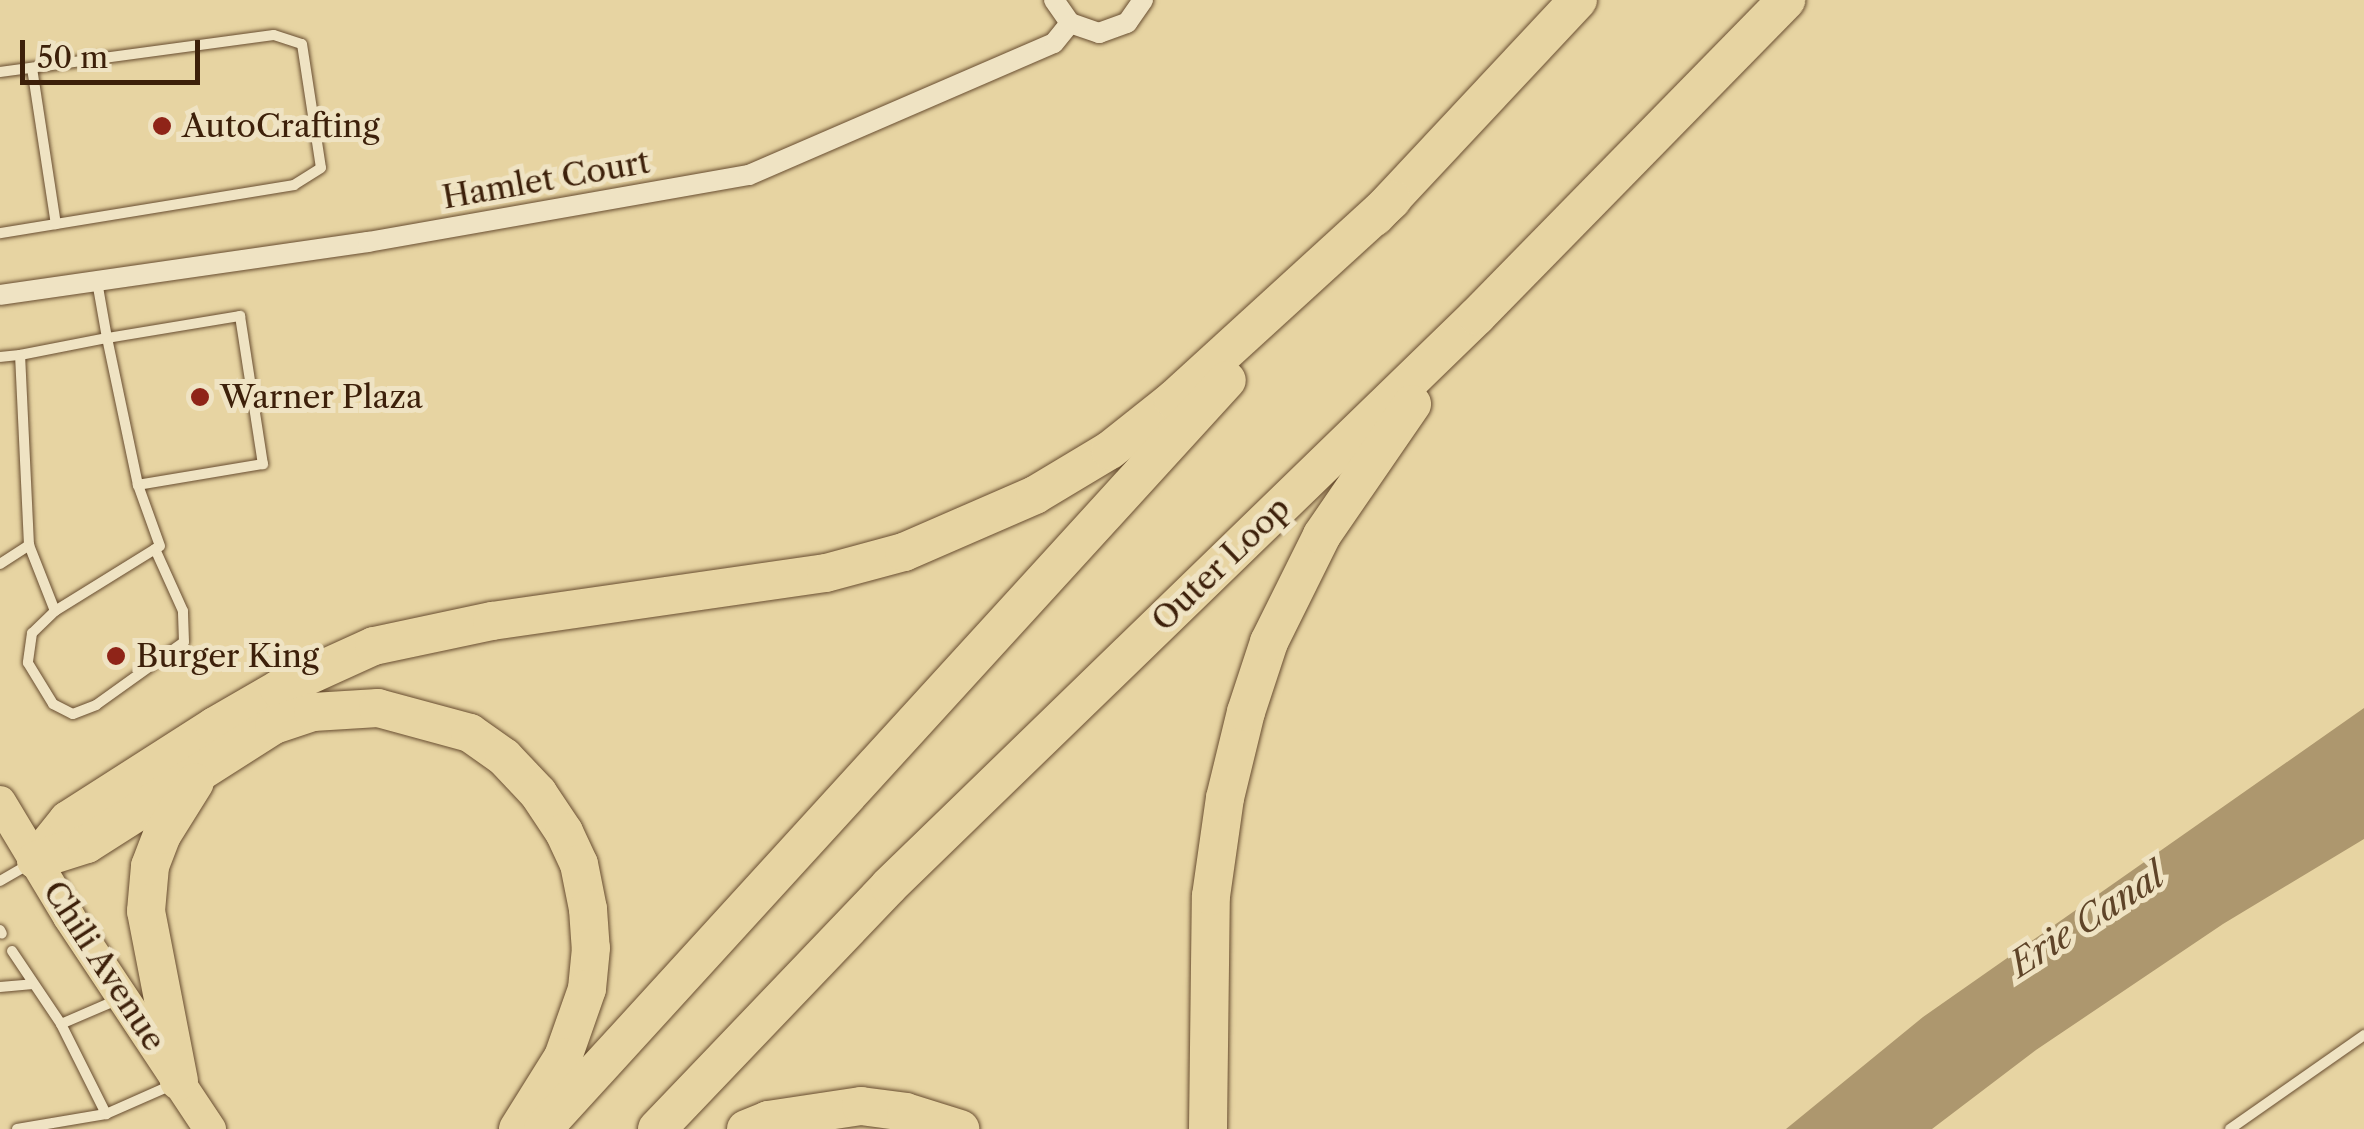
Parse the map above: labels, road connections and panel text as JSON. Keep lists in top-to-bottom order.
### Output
{
  "streets": {
    "highway": ["Outer Loop"],
    "main road": ["Chili Avenue"],
    "street": ["Hamlet Court"]
  },
  "water": ["Erie Canal"],
  "places": ["AutoCrafting", "Warner Plaza", "Burger King"],
  "scale_bar": "50 m"
}
